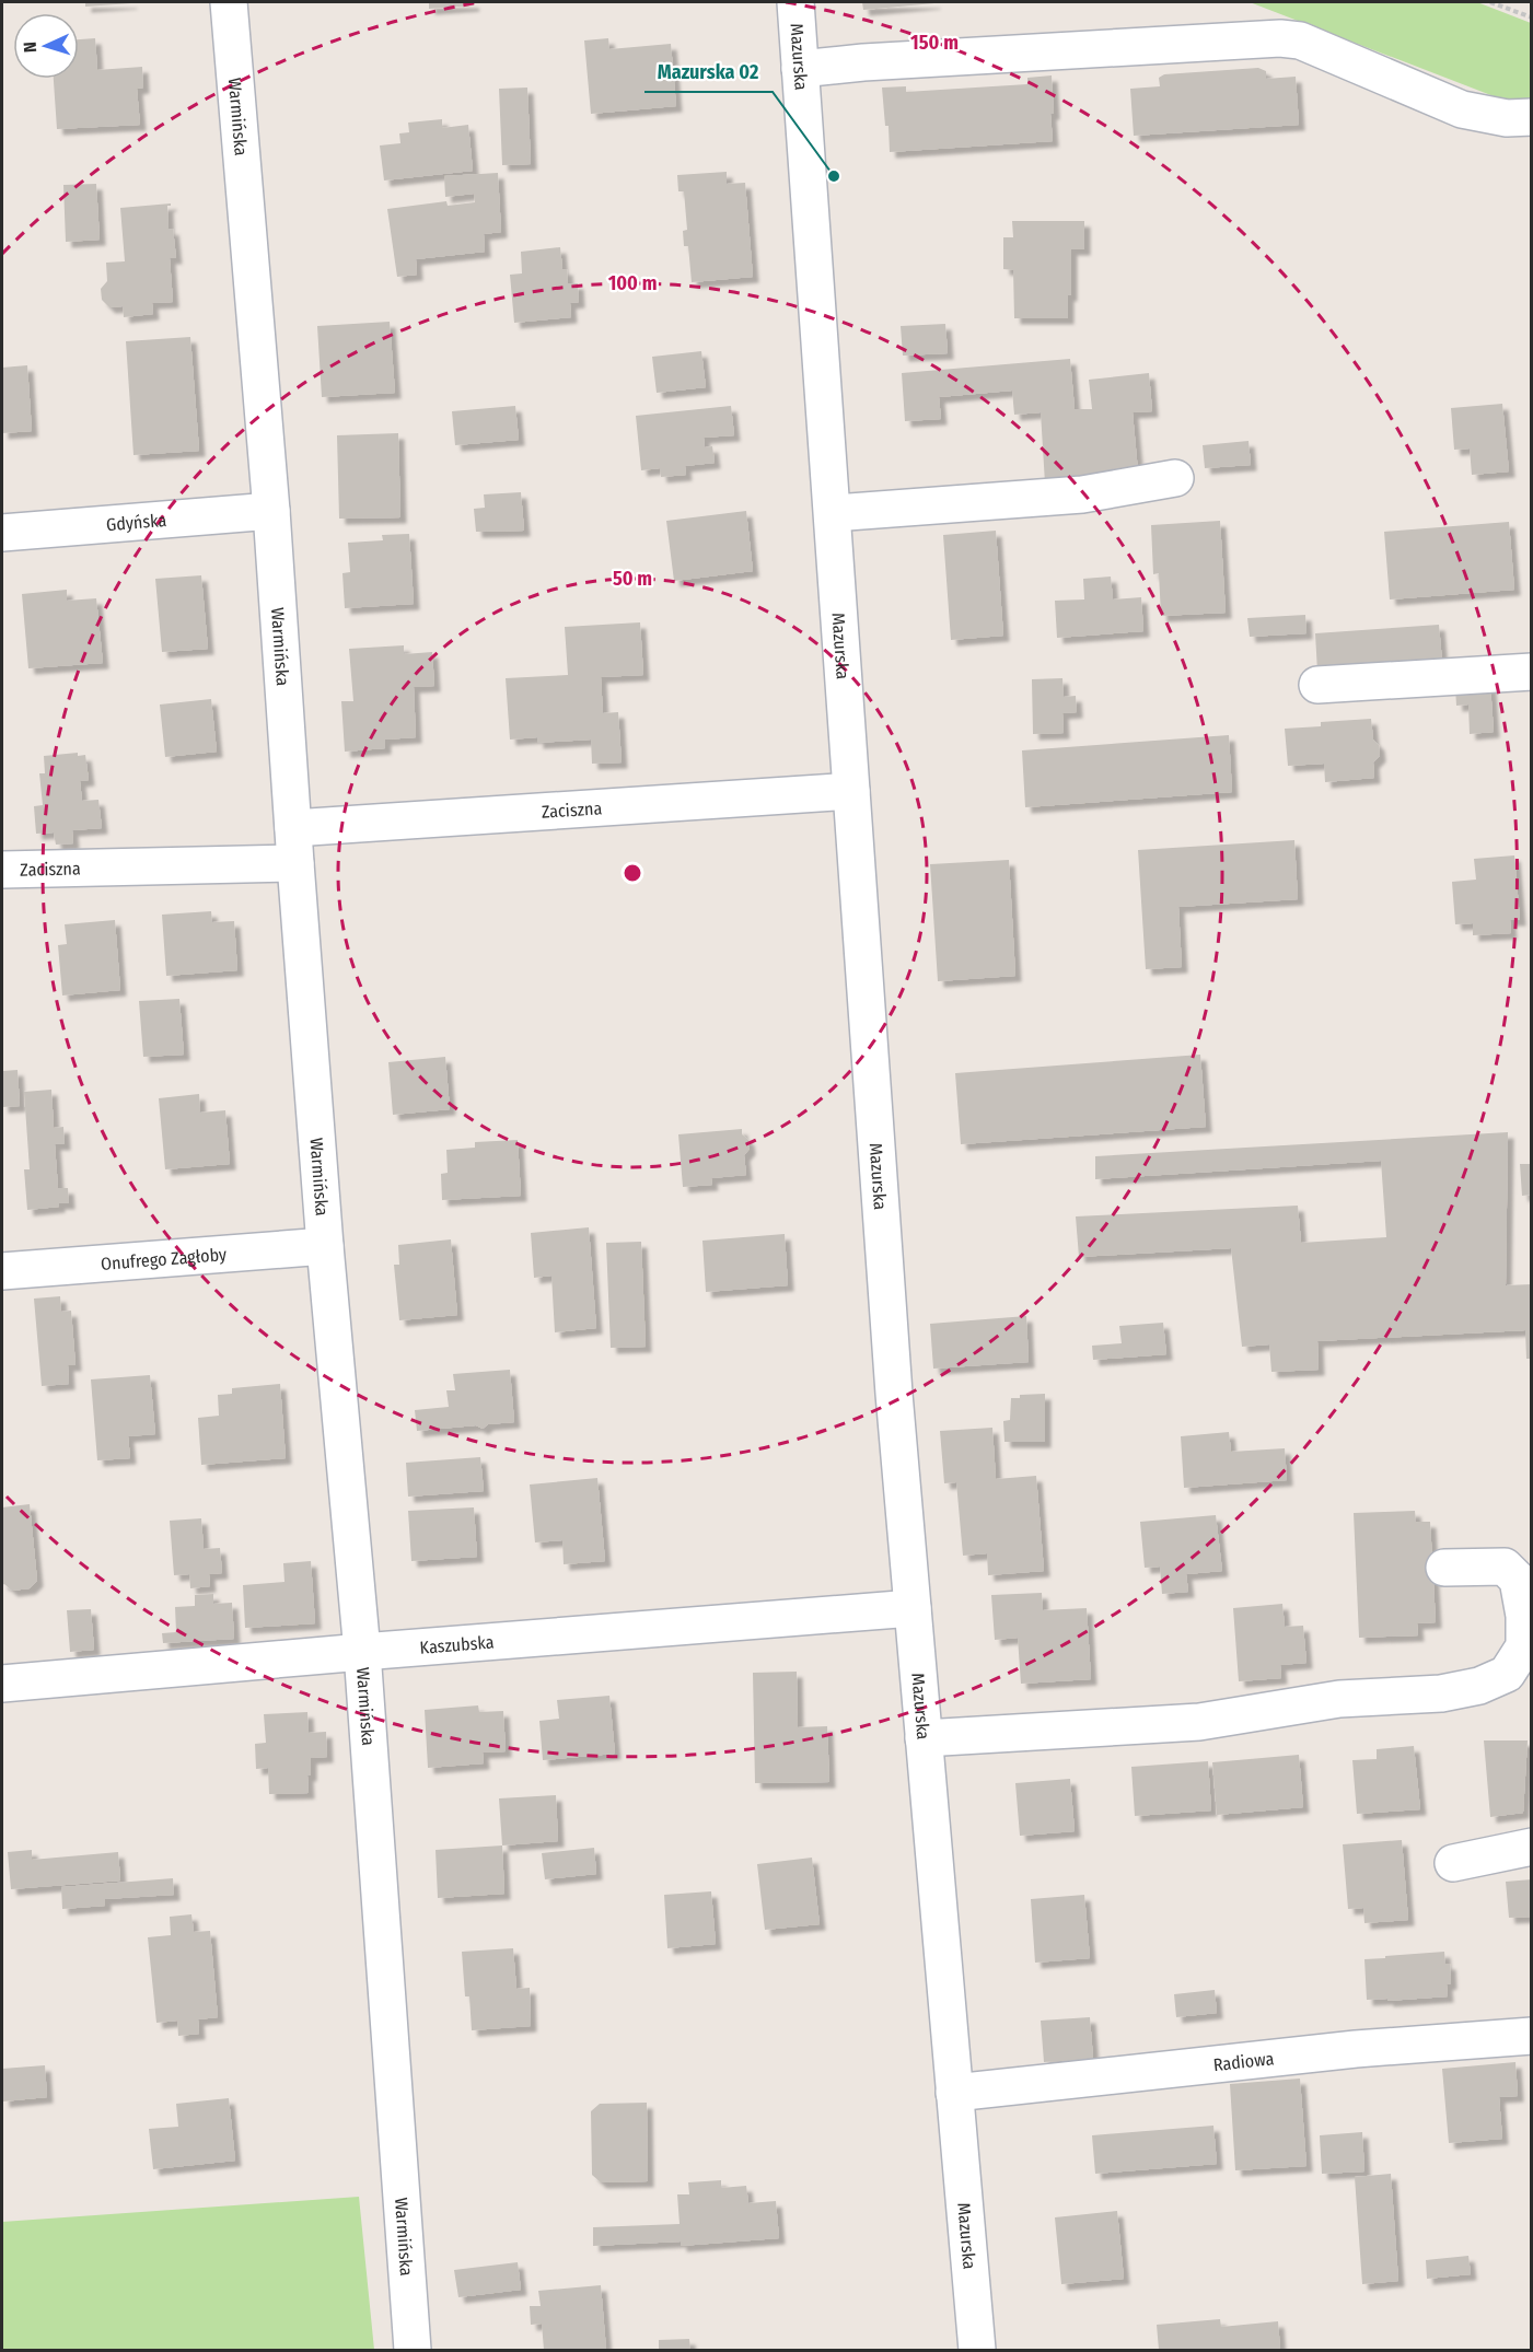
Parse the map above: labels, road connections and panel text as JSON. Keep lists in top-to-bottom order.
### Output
{
  "streets": {
    "street": [
      "Mazurska",
      "Warmińska",
      "Gdyńska",
      "Zaciszna",
      "Onufrego Zagłoby",
      "Kaszubska",
      "Radiowa"
    ]
  },
  "crossings": [
    ["Mazurska", "Zaciszna"],
    ["Mazurska", "Kaszubska"],
    ["Mazurska", "Radiowa"],
    ["Warmińska", "Gdyńska"],
    ["Warmińska", "Zaciszna"],
    ["Warmińska", "Onufrego Zagłoby"],
    ["Warmińska", "Kaszubska"]
  ],
  "places": ["Mazurska 02"],
  "north": "left",
  "rings": ["150 m", "100 m", "50 m"]
}
